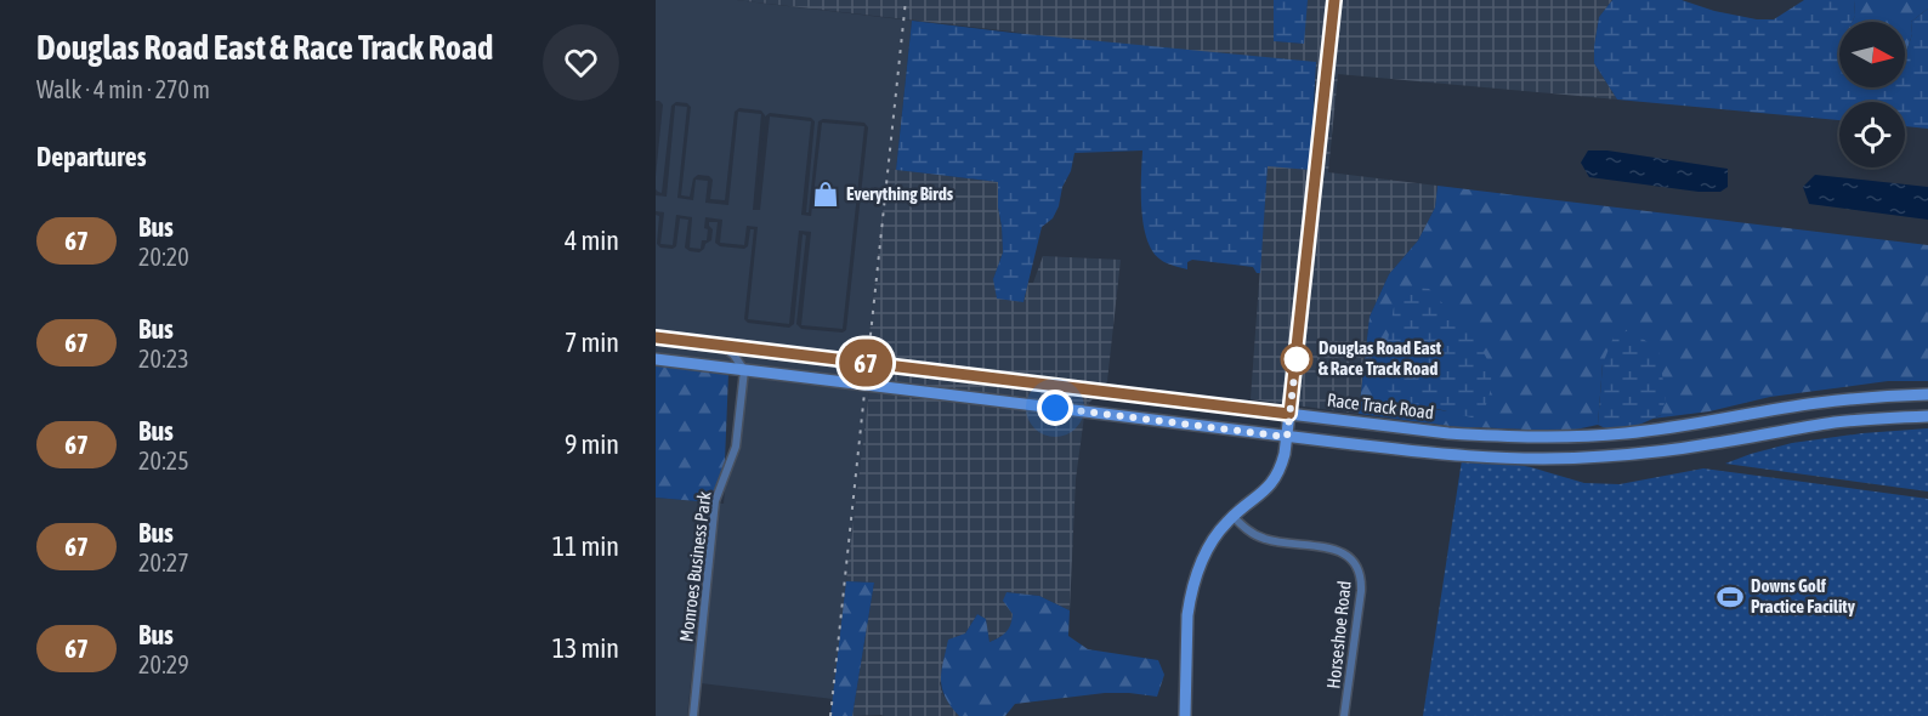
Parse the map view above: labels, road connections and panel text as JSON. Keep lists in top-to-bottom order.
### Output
{
  "streets": {
    "main road": ["Race Track Road"],
    "street": ["Monroes Business Park", "Horseshoe Road"]
  },
  "places": {
    "shop": ["Everything Birds"],
    "other": ["Douglas Road East & Race Track Road"],
    "sports": ["Downs Golf Practice Facility"]
  },
  "lines": ["bus line 67"],
  "north": "right",
  "page": {
    "heading": [
      ["Douglas Road East & Race Track Road", "Walk · 4 min · 270 m"],
      "Departures"
    ],
    "on_map": "67",
    "list": [
      {
        "mark": "67",
        "name": "Bus",
        "note": "20:20",
        "value": "4 min"
      },
      {
        "mark": "67",
        "name": "Bus",
        "note": "20:23",
        "value": "7 min"
      },
      {
        "mark": "67",
        "name": "Bus",
        "note": "20:25",
        "value": "9 min"
      },
      {
        "mark": "67",
        "name": "Bus",
        "note": "20:27",
        "value": "11 min"
      },
      {
        "mark": "67",
        "name": "Bus",
        "note": "20:29",
        "value": "13 min"
      }
    ]
  }
}
